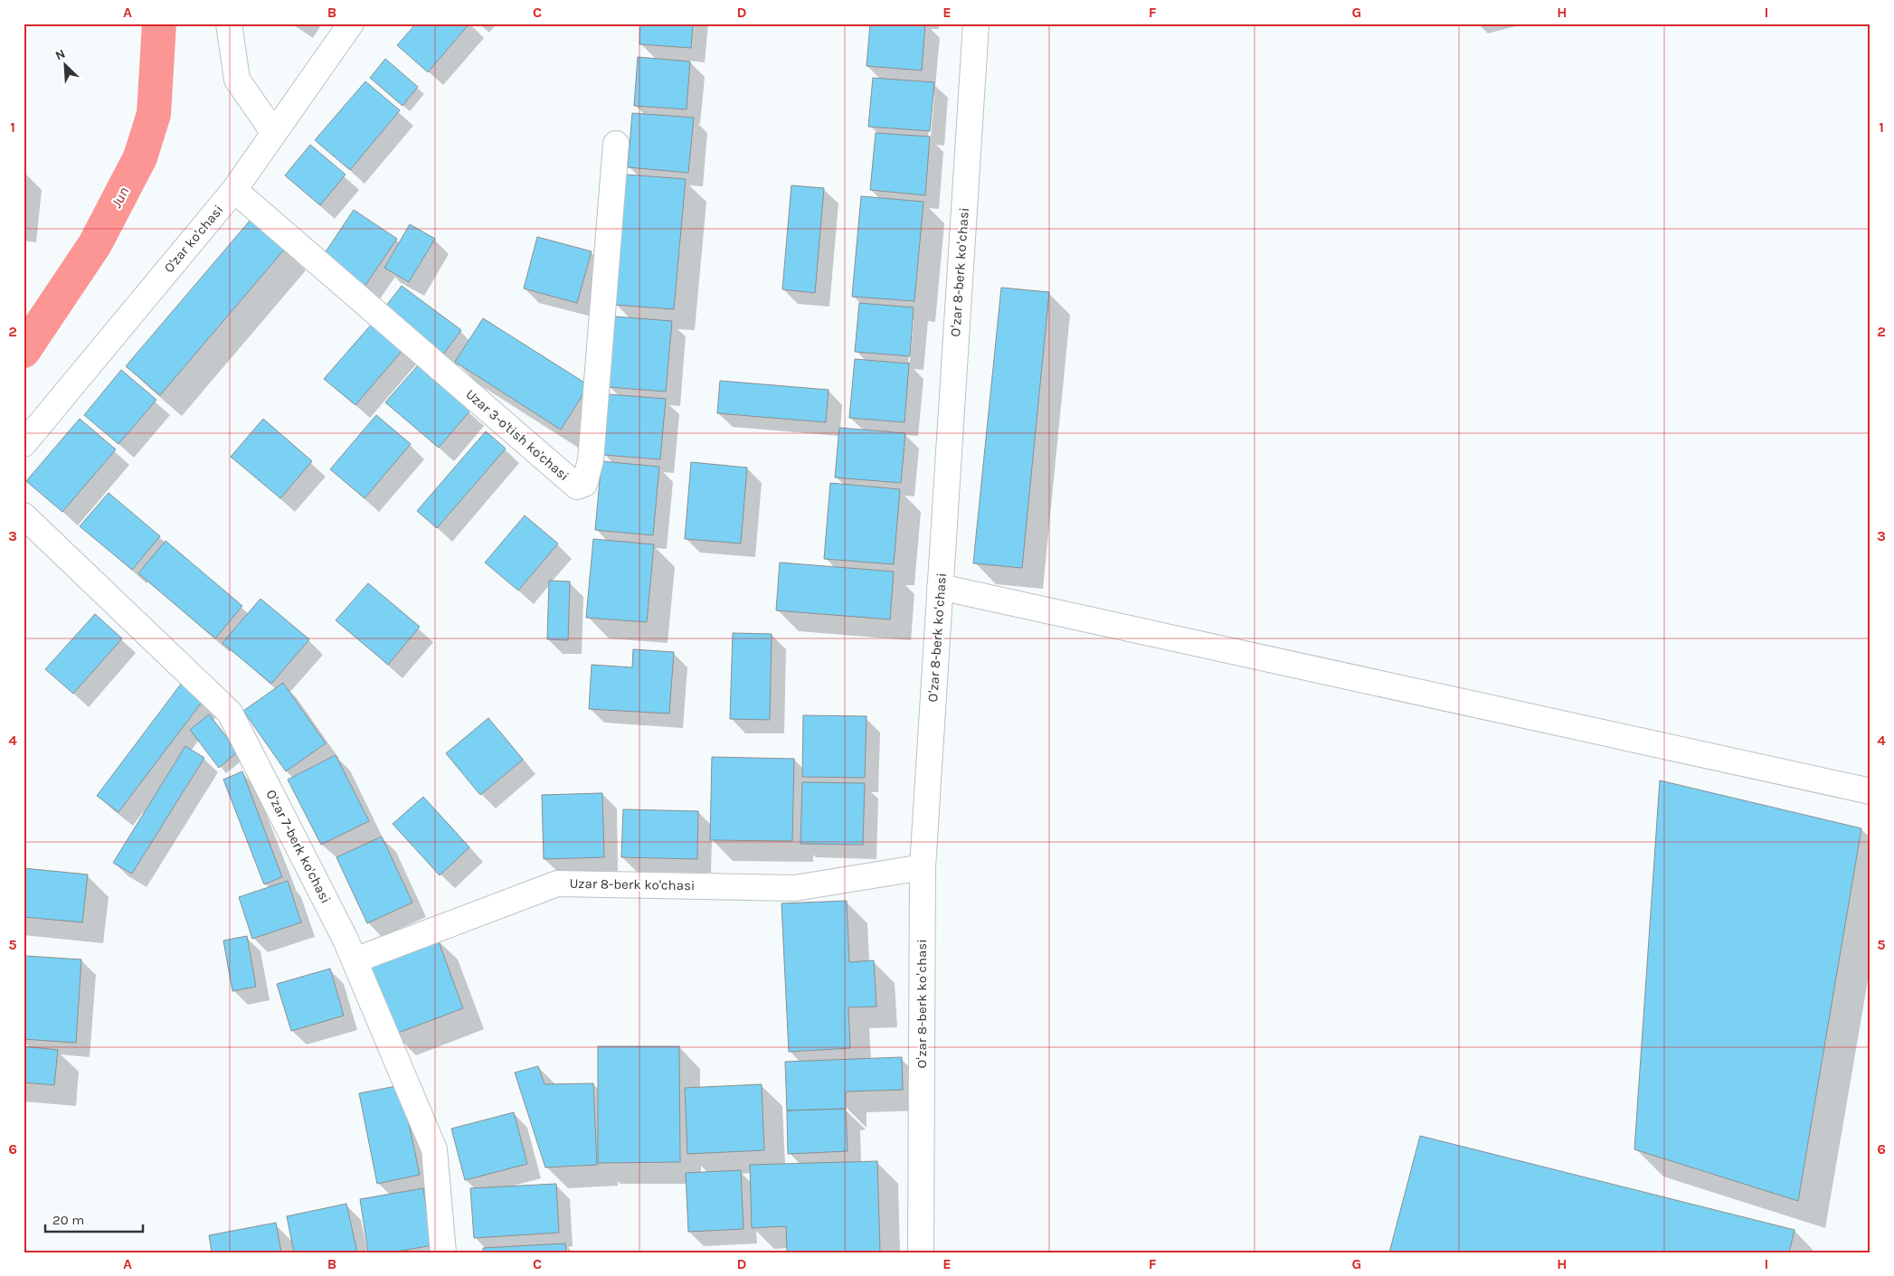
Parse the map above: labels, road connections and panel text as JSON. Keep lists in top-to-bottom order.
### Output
{
  "streets": {
    "street": [
      "O'zar ko'chasi",
      "Oʻzar 8-berk koʻchasi",
      "Uzar 3-o'tish ko'chasi",
      "O'zar 7-berk ko'chasi",
      "Uzar 8-berk ko'chasi"
    ]
  },
  "crossings": [
    ["O'zar ko'chasi", "Uzar 3-o'tish ko'chasi"],
    ["Oʻzar 8-berk koʻchasi", "Uzar 8-berk ko'chasi"],
    ["O'zar 7-berk ko'chasi", "Uzar 8-berk ko'chasi"]
  ],
  "water": ["Jun"],
  "scale_bar": "20 m",
  "north": "top left",
  "grid": {
    "columns": [
      "A",
      "B",
      "C",
      "D",
      "E",
      "F",
      "G",
      "H",
      "I"
    ],
    "rows": [
      "1",
      "2",
      "3",
      "4",
      "5",
      "6"
    ]
  }
}
